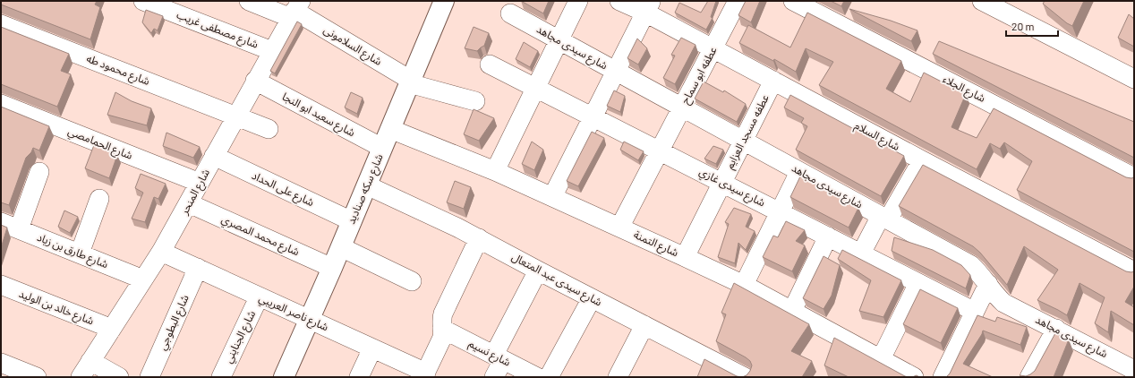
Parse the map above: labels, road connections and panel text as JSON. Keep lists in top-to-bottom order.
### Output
{
  "streets": {
    "street": [
      "شارع مصطفى غريب",
      "شارع السلامونى",
      "شارع سيدى مجاهد",
      "شارع محمود طه",
      "عطفه ابو سماح",
      "شارع الجلاء",
      "شارع سعيد ابو النجا",
      "عطفه مسجد العزايم",
      "شارع السلام",
      "شارع الحمامصي",
      "شارع سيدى غازي",
      "شارع على الحداد",
      "شارع سكه صناديد",
      "شارع المنحر",
      "شارع محمد المصري",
      "شارع التمنة",
      "شارع طارق بن زياد",
      "شارع سيدى عبد المتعال",
      "شارع خالد بن الوليد",
      "شارع ناصر العريبي",
      "شارع البطوجي",
      "شارع الجنايني",
      "شارع نسيم"
    ]
  },
  "crossings": [
    ["شارع مصطفى غريب", "شارع المنحر"],
    ["شارع السلامونى", "شارع سكه صناديد"],
    ["شارع السلامونى", "شارع المنحر"],
    ["شارع سيدى مجاهد", "عطفه ابو سماح"],
    ["شارع سيدى مجاهد", "عطفه مسجد العزايم"],
    ["شارع محمود طه", "شارع المنحر"],
    ["عطفه ابو سماح", "شارع السلام"],
    ["عطفه ابو سماح", "شارع سيدى غازي"],
    ["عطفه ابو سماح", "شارع التمنة"],
    ["شارع سعيد ابو النجا", "شارع سكه صناديد"],
    ["شارع سعيد ابو النجا", "شارع المنحر"],
    ["عطفه مسجد العزايم", "شارع السلام"],
    ["عطفه مسجد العزايم", "شارع سيدى غازي"],
    ["عطفه مسجد العزايم", "شارع التمنة"],
    ["شارع الحمامصي", "شارع المنحر"],
    ["شارع على الحداد", "شارع سكه صناديد"],
    ["شارع على الحداد", "شارع المنحر"],
    ["شارع سكه صناديد", "شارع محمد المصري"],
    ["شارع سكه صناديد", "شارع التمنة"],
    ["شارع سكه صناديد", "شارع سيدى عبد المتعال"],
    ["شارع سكه صناديد", "شارع ناصر العريبي"],
    ["شارع المنحر", "شارع محمد المصري"],
    ["شارع المنحر", "شارع طارق بن زياد"],
    ["شارع المنحر", "شارع خالد بن الوليد"],
    ["شارع المنحر", "شارع ناصر العريبي"],
    ["شارع ناصر العريبي", "شارع البطوجي"],
    ["شارع ناصر العريبي", "شارع الجنايني"]
  ],
  "scale_bar": "20 m"
}
